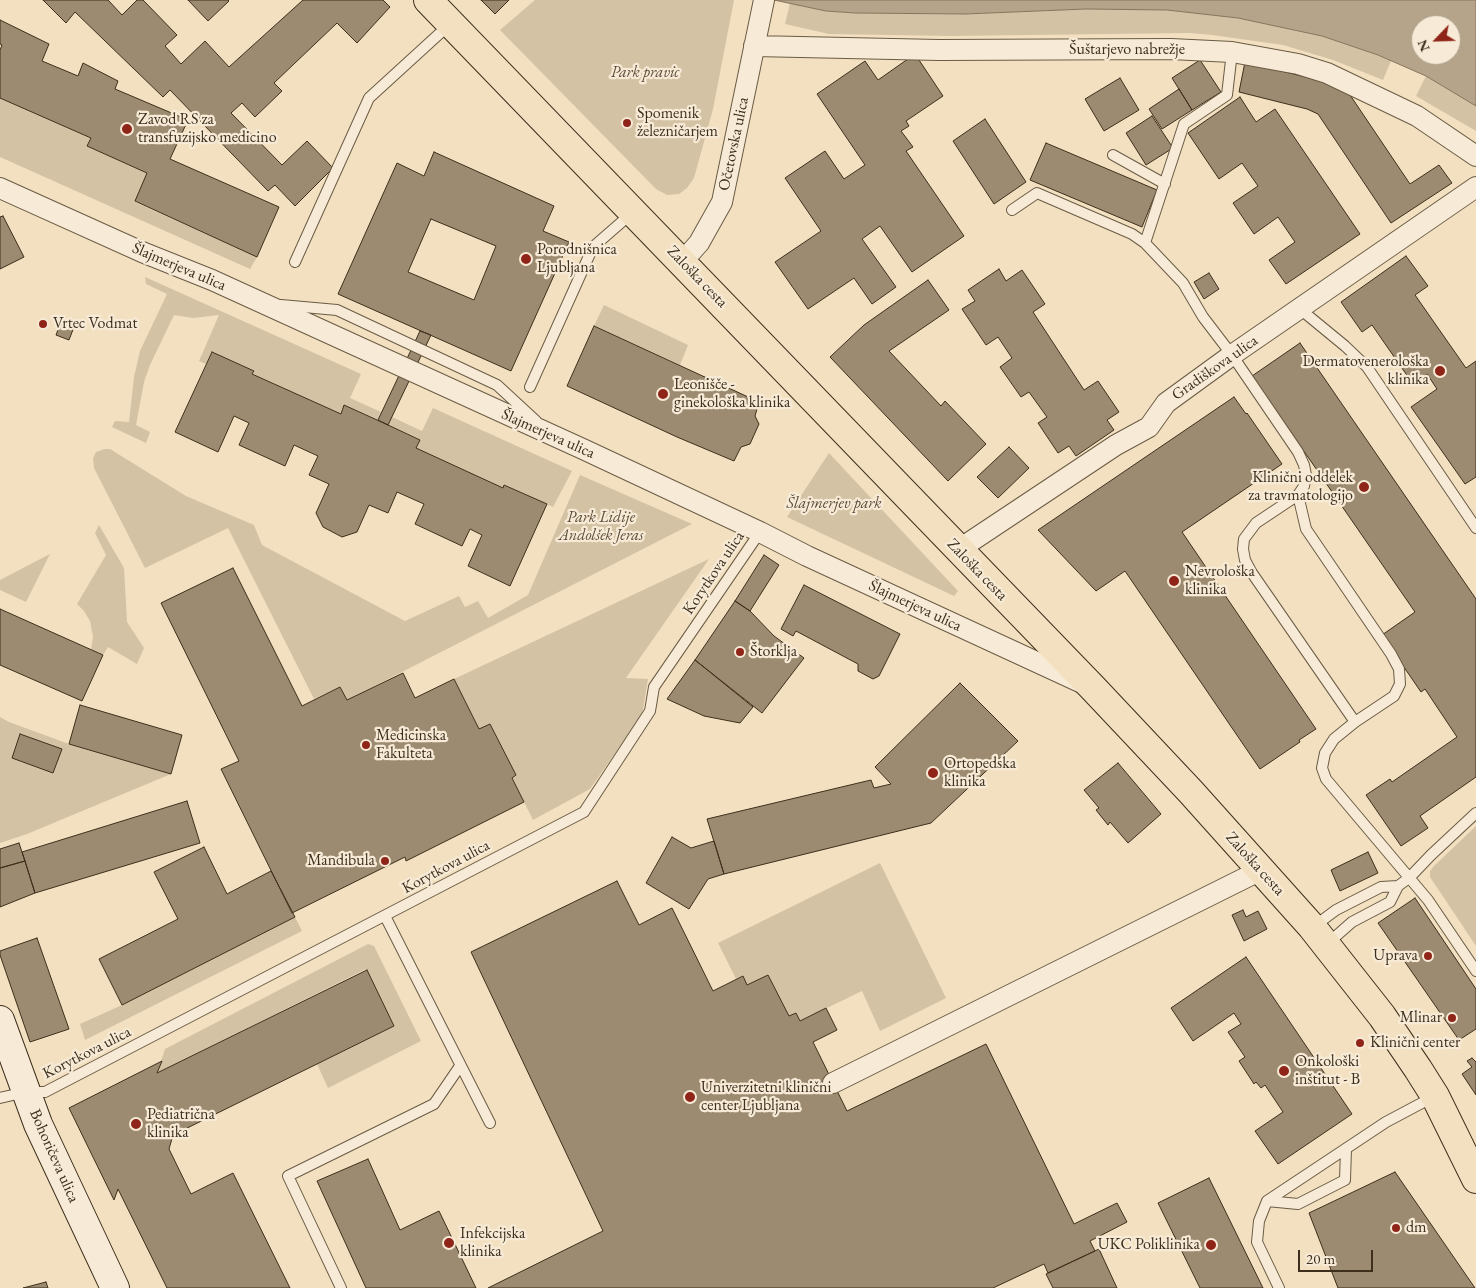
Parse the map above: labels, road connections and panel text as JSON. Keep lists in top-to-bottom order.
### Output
{
  "streets": {
    "main road": ["Zaloška cesta"],
    "street": [
      "Šuštarjevo nabrežje",
      "Očetovska ulica",
      "Šlajmerjeva ulica",
      "Gradiškova ulica",
      "Bohoričeva ulica"
    ],
    "lane": ["Korytkova ulica"]
  },
  "crossings": [
    ["Šuštarjevo nabrežje", "Očetovska ulica"],
    ["Očetovska ulica", "Zaloška cesta"],
    ["Šlajmerjeva ulica", "Zaloška cesta"],
    ["Šlajmerjeva ulica", "Korytkova ulica"],
    ["Zaloška cesta", "Gradiškova ulica"],
    ["Korytkova ulica", "Bohoričeva ulica"]
  ],
  "parks": ["Park pravic", "Šlajmerjev park", "Park Lidije Andolšek Jeras"],
  "places": [
    "Spomenik železničarjem",
    "Zavod RS za transfuzijsko medicino",
    "Porodnišnica Ljubljana",
    "Vrtec Vodmat",
    "Dermatovenerološka klinika",
    "Leonišče - ginekološka klinika",
    "Klinični oddelek za travmatologijo",
    "Nevrološka klinika",
    "Štorklja",
    "Medicinska Fakulteta",
    "Ortopedska klinika",
    "Mandibula",
    "Uprava",
    "Mlinar",
    "Klinični center",
    "Onkološki inštitut - B",
    "Univerzitetni klinični center Ljubljana",
    "Pediatrična klinika",
    "dm",
    "Infekcijska klinika",
    "UKC Poliklinika"
  ],
  "scale_bar": "20 m",
  "north": "bottom left"
}
